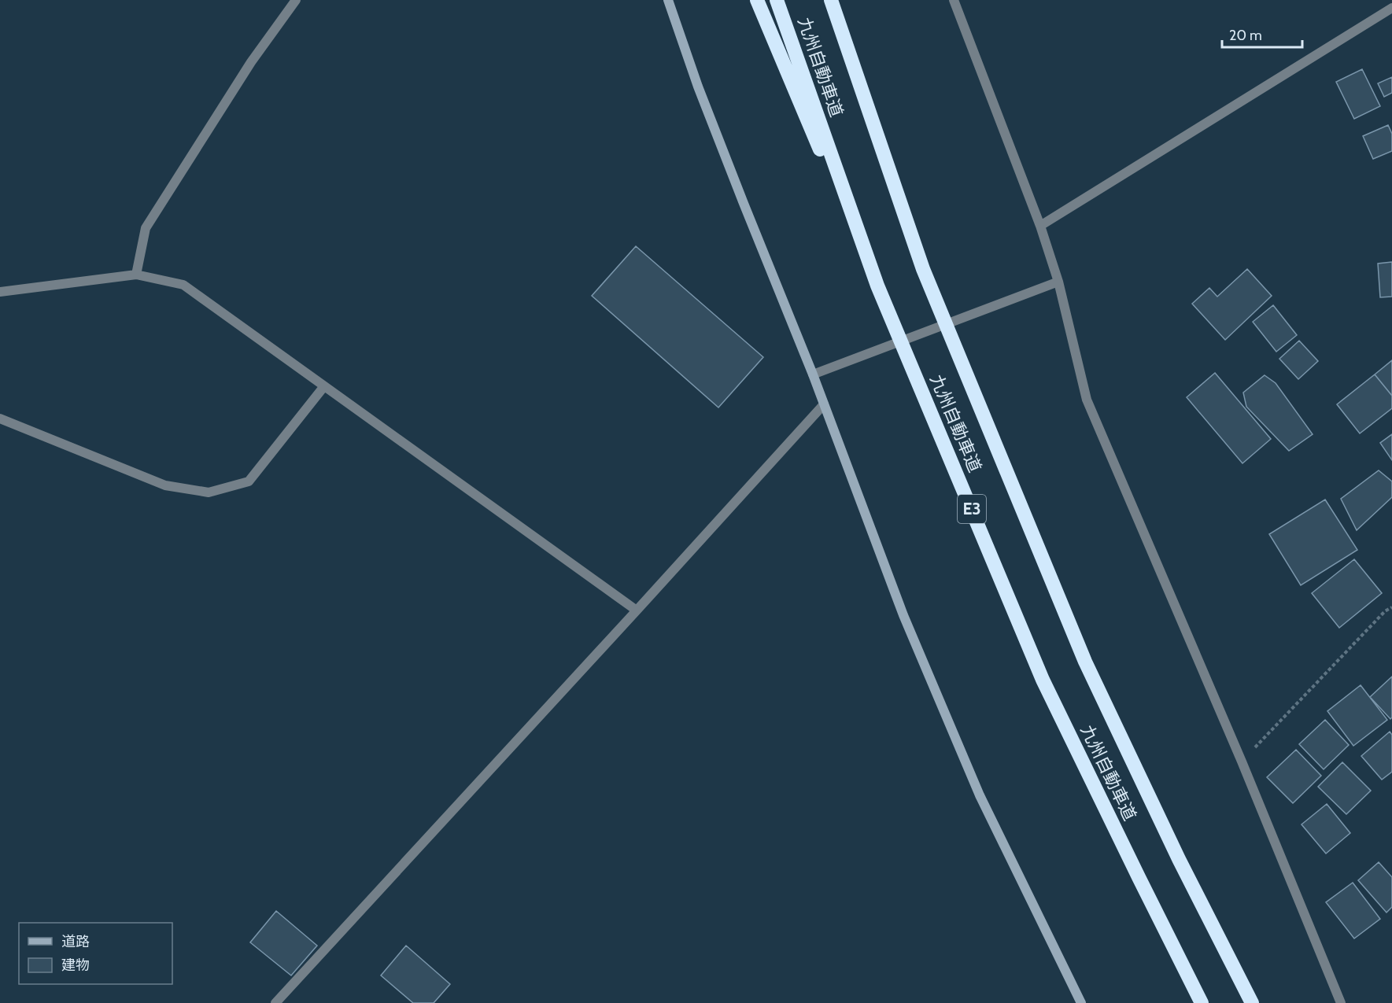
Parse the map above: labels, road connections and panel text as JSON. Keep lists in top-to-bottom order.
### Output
{
  "streets": {
    "highway": ["九州自動車道", "E3"]
  },
  "legend": ["道路", "建物"],
  "scale_bar": "20 m"
}
